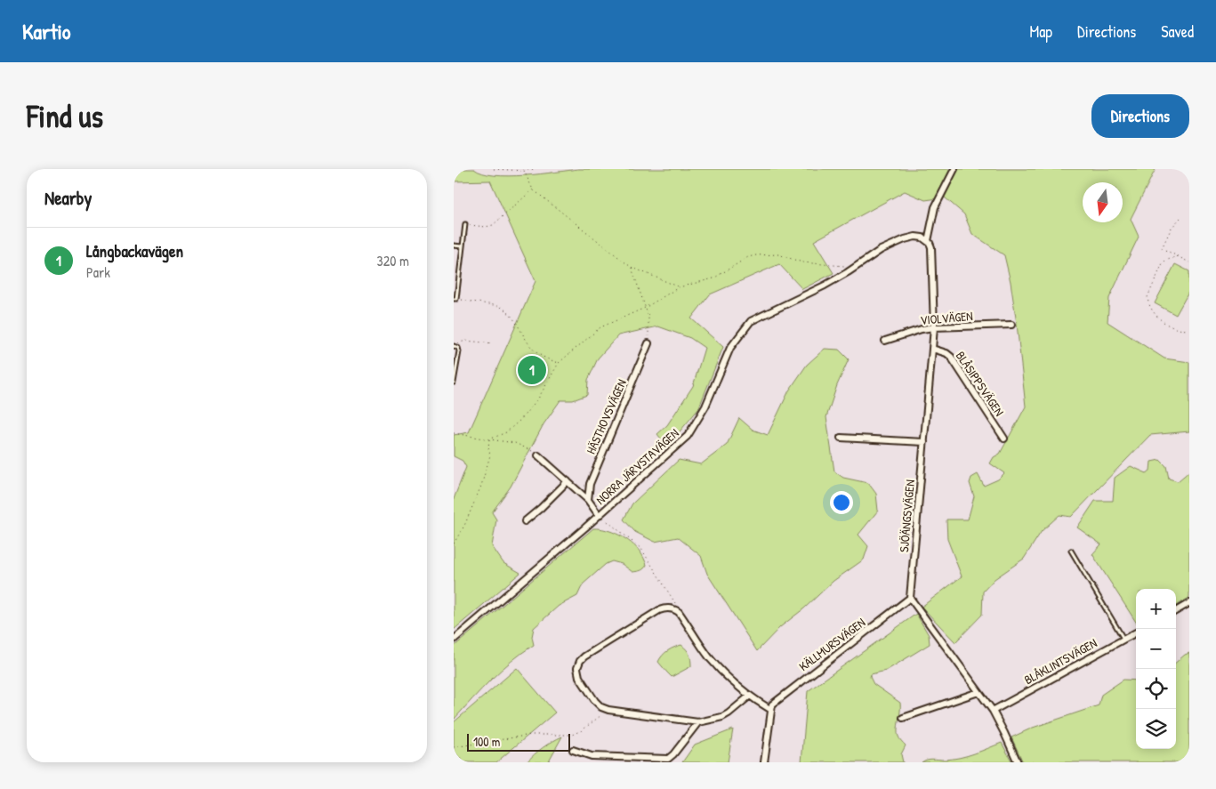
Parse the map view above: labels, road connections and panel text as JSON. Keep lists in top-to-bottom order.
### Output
{
  "streets": {
    "street": [
      "VIOLVÄGEN",
      "BLÅSIPPSVÄGEN",
      "HÄSTHOVSVÄGEN",
      "NORRA JÄRVSTAVÄGEN",
      "SJÖÄNGSVÄGEN",
      "KÄLLMURSVÄGEN",
      "BLÅKLINTSVÄGEN"
    ]
  },
  "crossings": [
    ["VIOLVÄGEN", "SJÖÄNGSVÄGEN"],
    ["BLÅSIPPSVÄGEN", "SJÖÄNGSVÄGEN"],
    ["NORRA JÄRVSTAVÄGEN", "SJÖÄNGSVÄGEN"],
    ["SJÖÄNGSVÄGEN", "KÄLLMURSVÄGEN"]
  ],
  "scale_bar": "100 m",
  "north": "bottom",
  "page": {
    "header": "Kartio",
    "nav": ["Map", "Directions", "Saved"],
    "buttons": "Directions",
    "title": "Find us",
    "heading": "Nearby",
    "list": [
      {
        "mark": "1",
        "name": "Långbackavägen",
        "note": "Park",
        "value": "320 m"
      }
    ],
    "pins": "1",
    "map_buttons": ["+", "−"],
    "scale": "100 m"
  }
}
